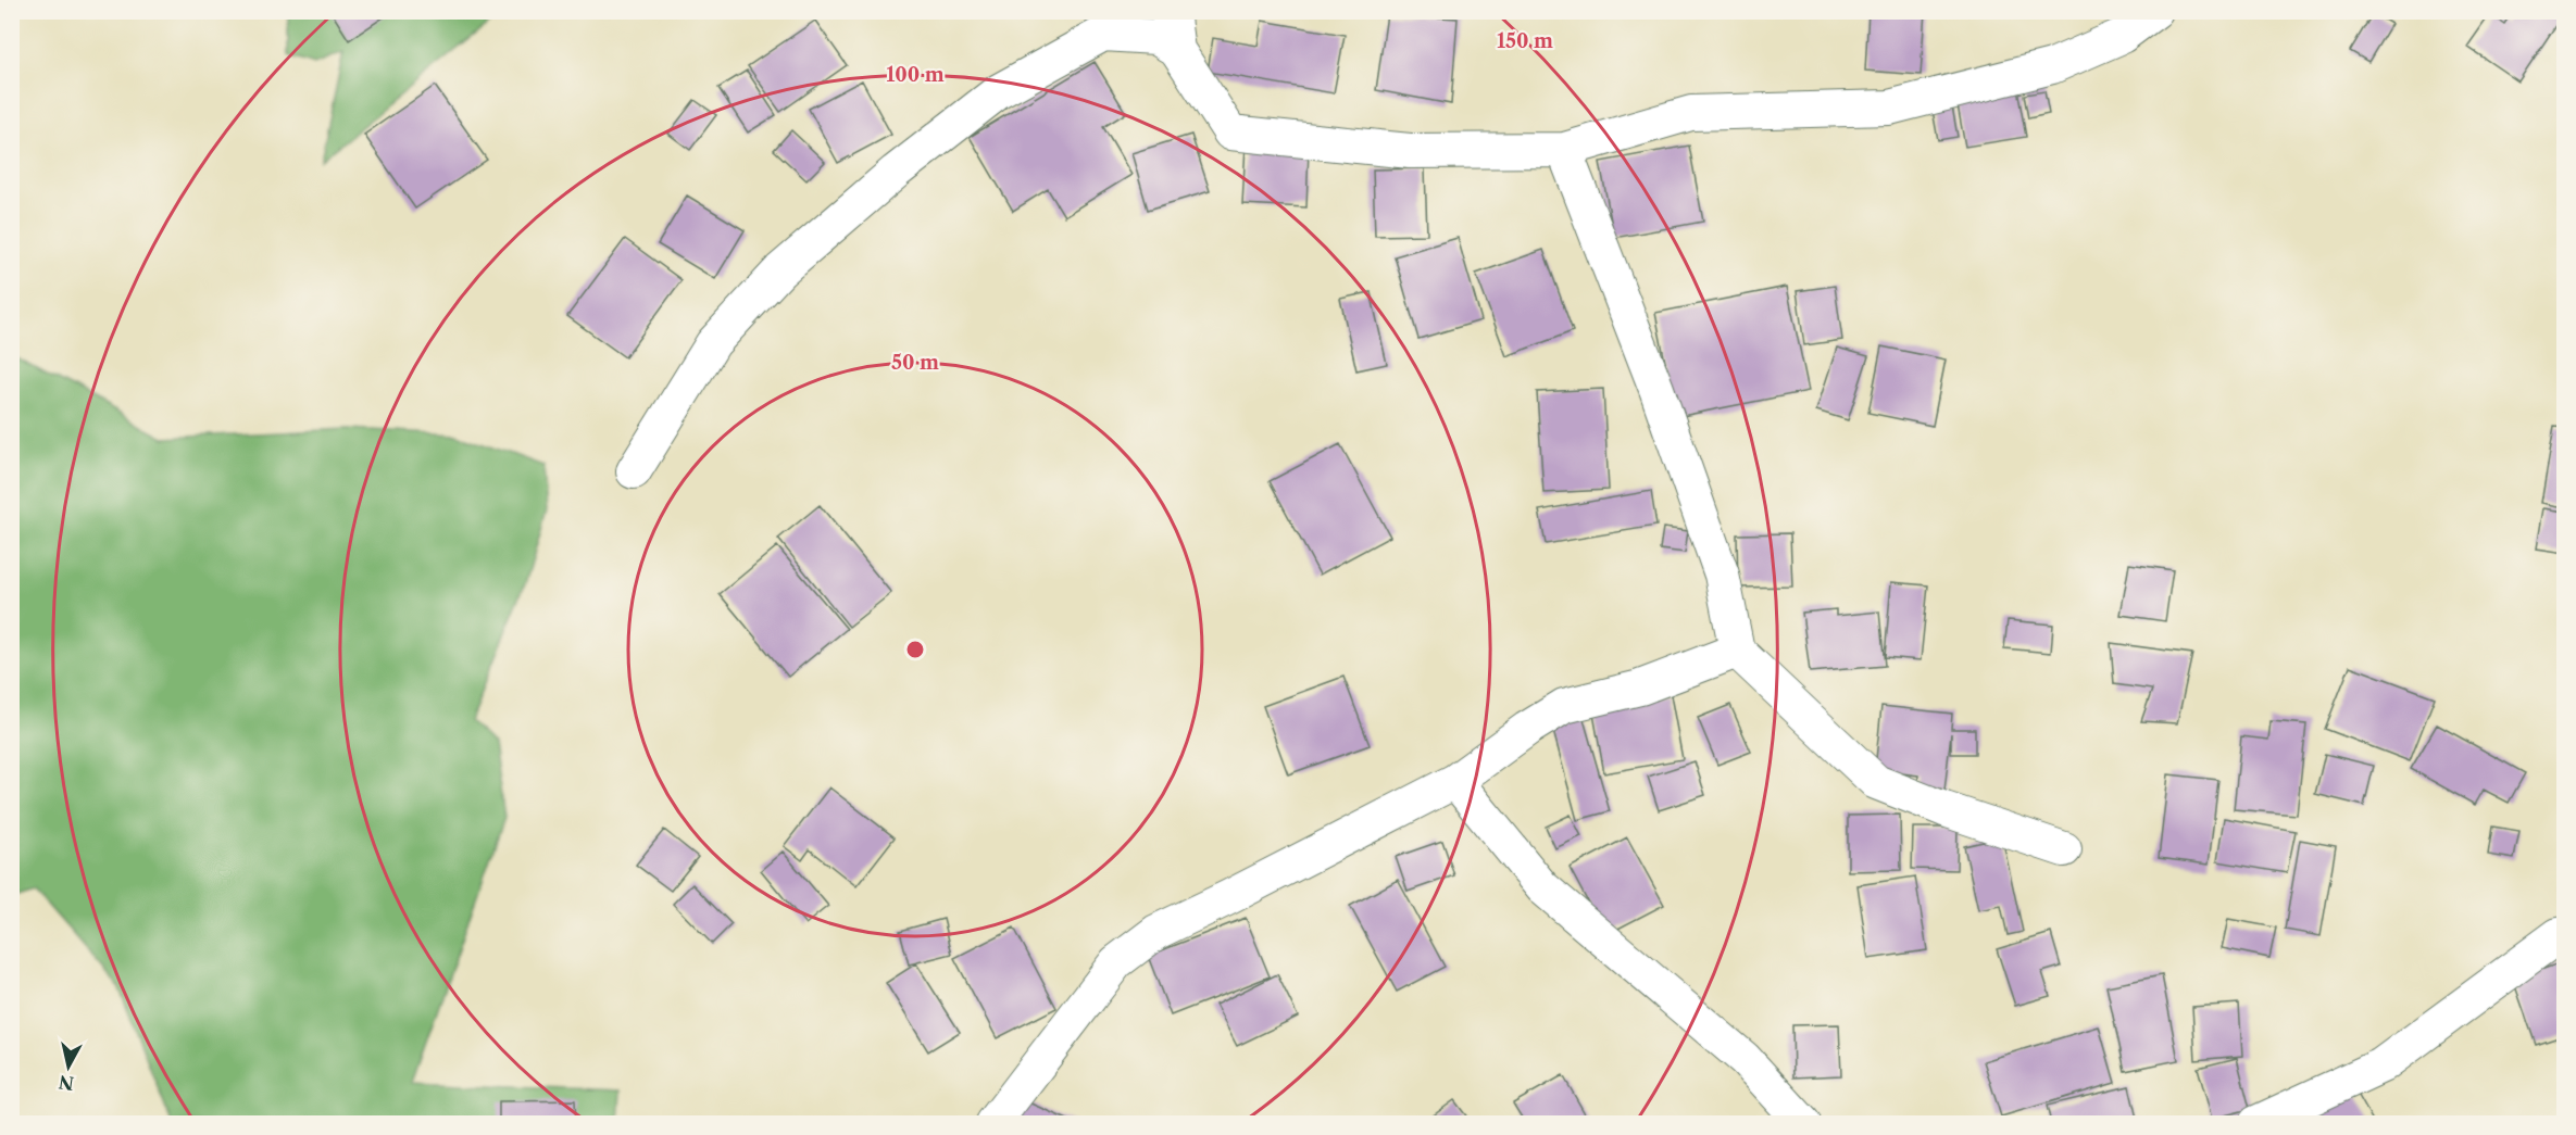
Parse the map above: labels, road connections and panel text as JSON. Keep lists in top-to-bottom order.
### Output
{
  "north": "bottom",
  "rings": ["150 m", "100 m", "50 m"]
}
